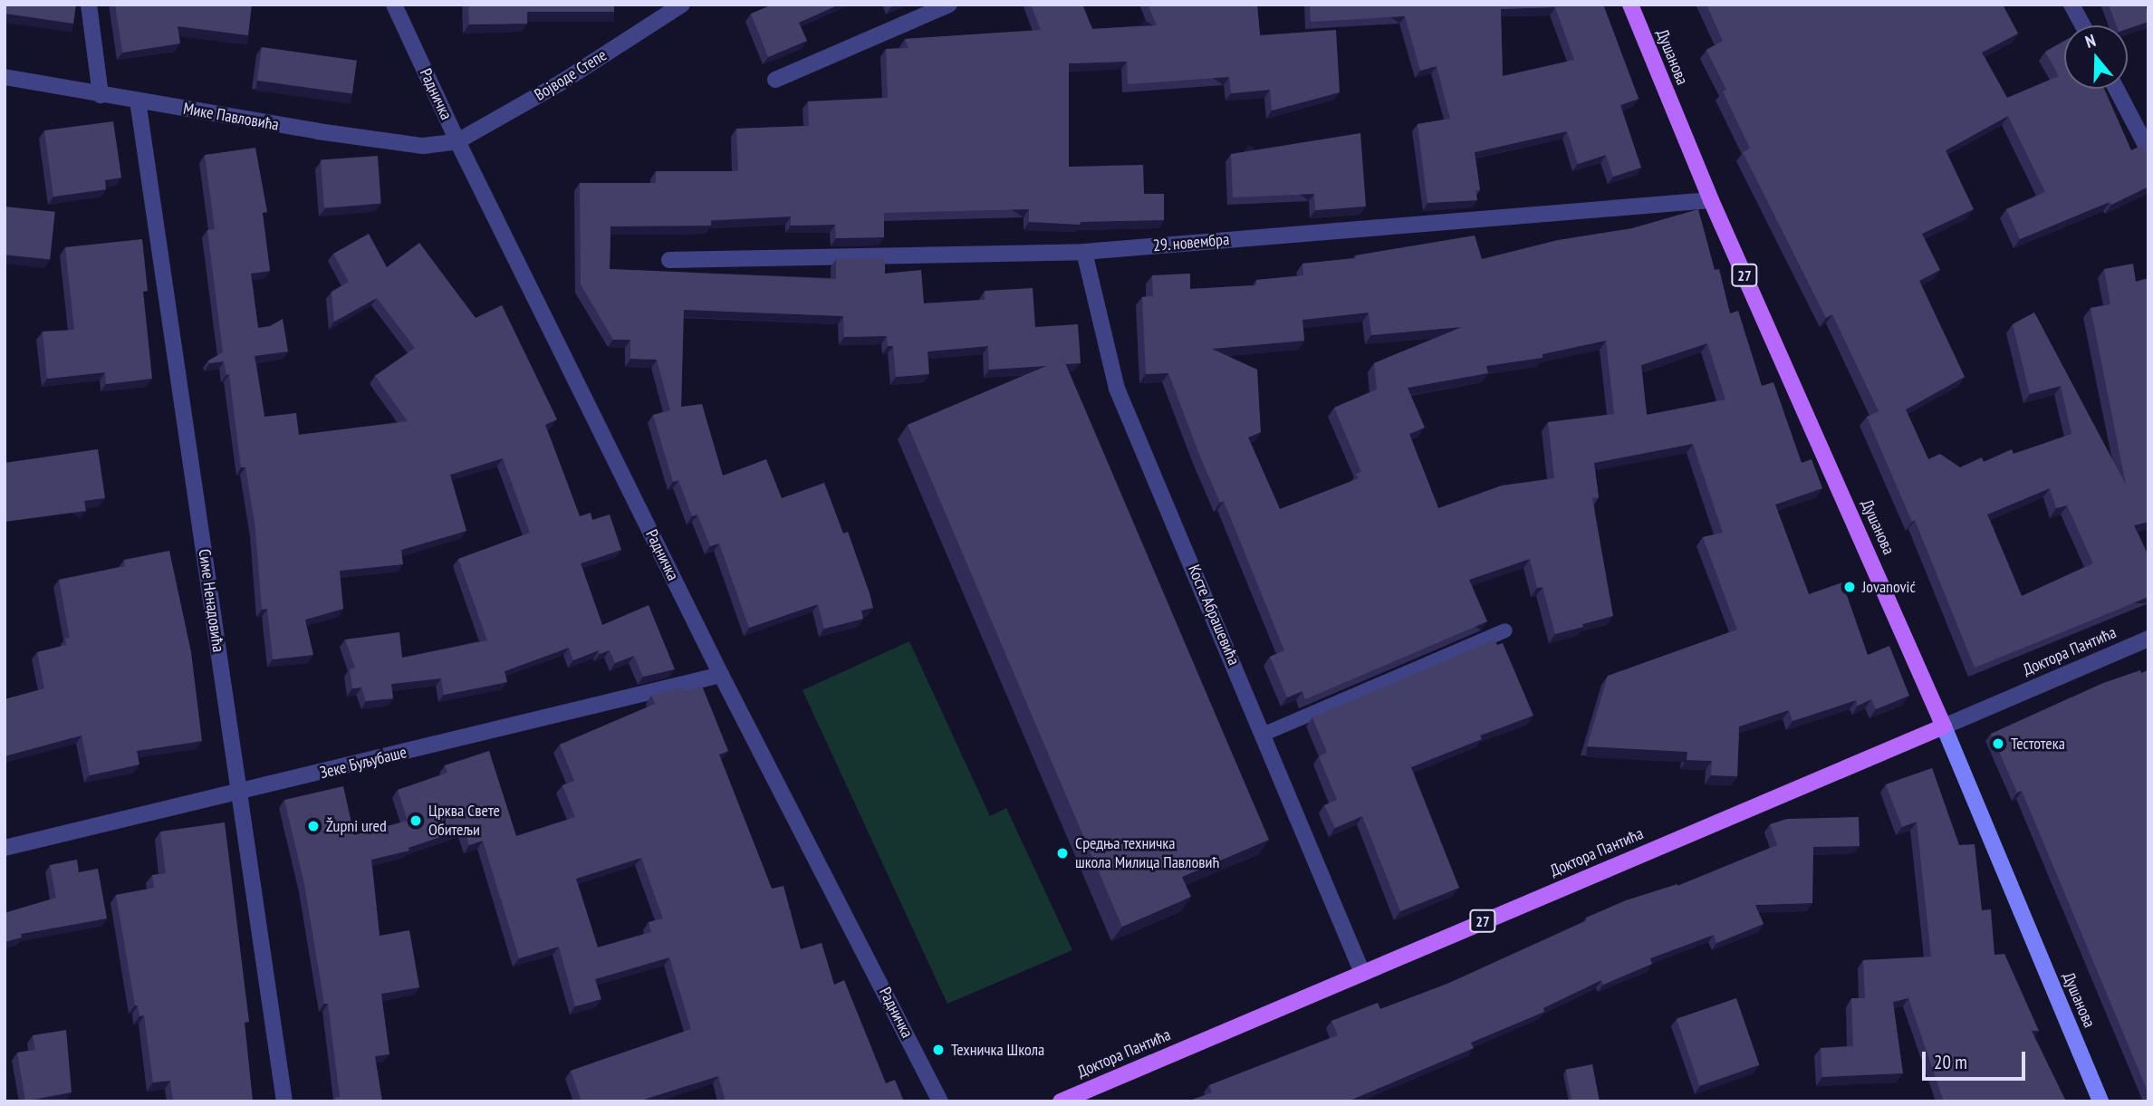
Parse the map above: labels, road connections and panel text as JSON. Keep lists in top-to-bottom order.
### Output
{
  "streets": {
    "main road": ["Душанова", "27", "Доктора Пантића"],
    "street": [
      "Војводе Степе",
      "Радничка",
      "Мике Павловића",
      "29. новембра",
      "Симе Ненадовића",
      "Косте Абрашевића",
      "Зеке Буљубаше"
    ]
  },
  "crossings": [
    ["Душанова", "29. новембра"],
    ["Душанова", "Доктора Пантића"],
    ["Војводе Степе", "Радничка"],
    ["Војводе Степе", "Мике Павловића"],
    ["Радничка", "Мике Павловића"],
    ["Радничка", "Зеке Буљубаше"],
    ["Мике Павловића", "Симе Ненадовића"],
    ["29. новембра", "Косте Абрашевића"],
    ["Симе Ненадовића", "Зеке Буљубаше"],
    ["Косте Абрашевића", "Доктора Пантића"]
  ],
  "places": [
    "Jovanović",
    "Тестотека",
    "Црква Свете Обитељи",
    "Župni ured",
    "Средња техничка школа Милица Павловић",
    "Техничка Школа"
  ],
  "scale_bar": "20 m",
  "north": "top"
}
